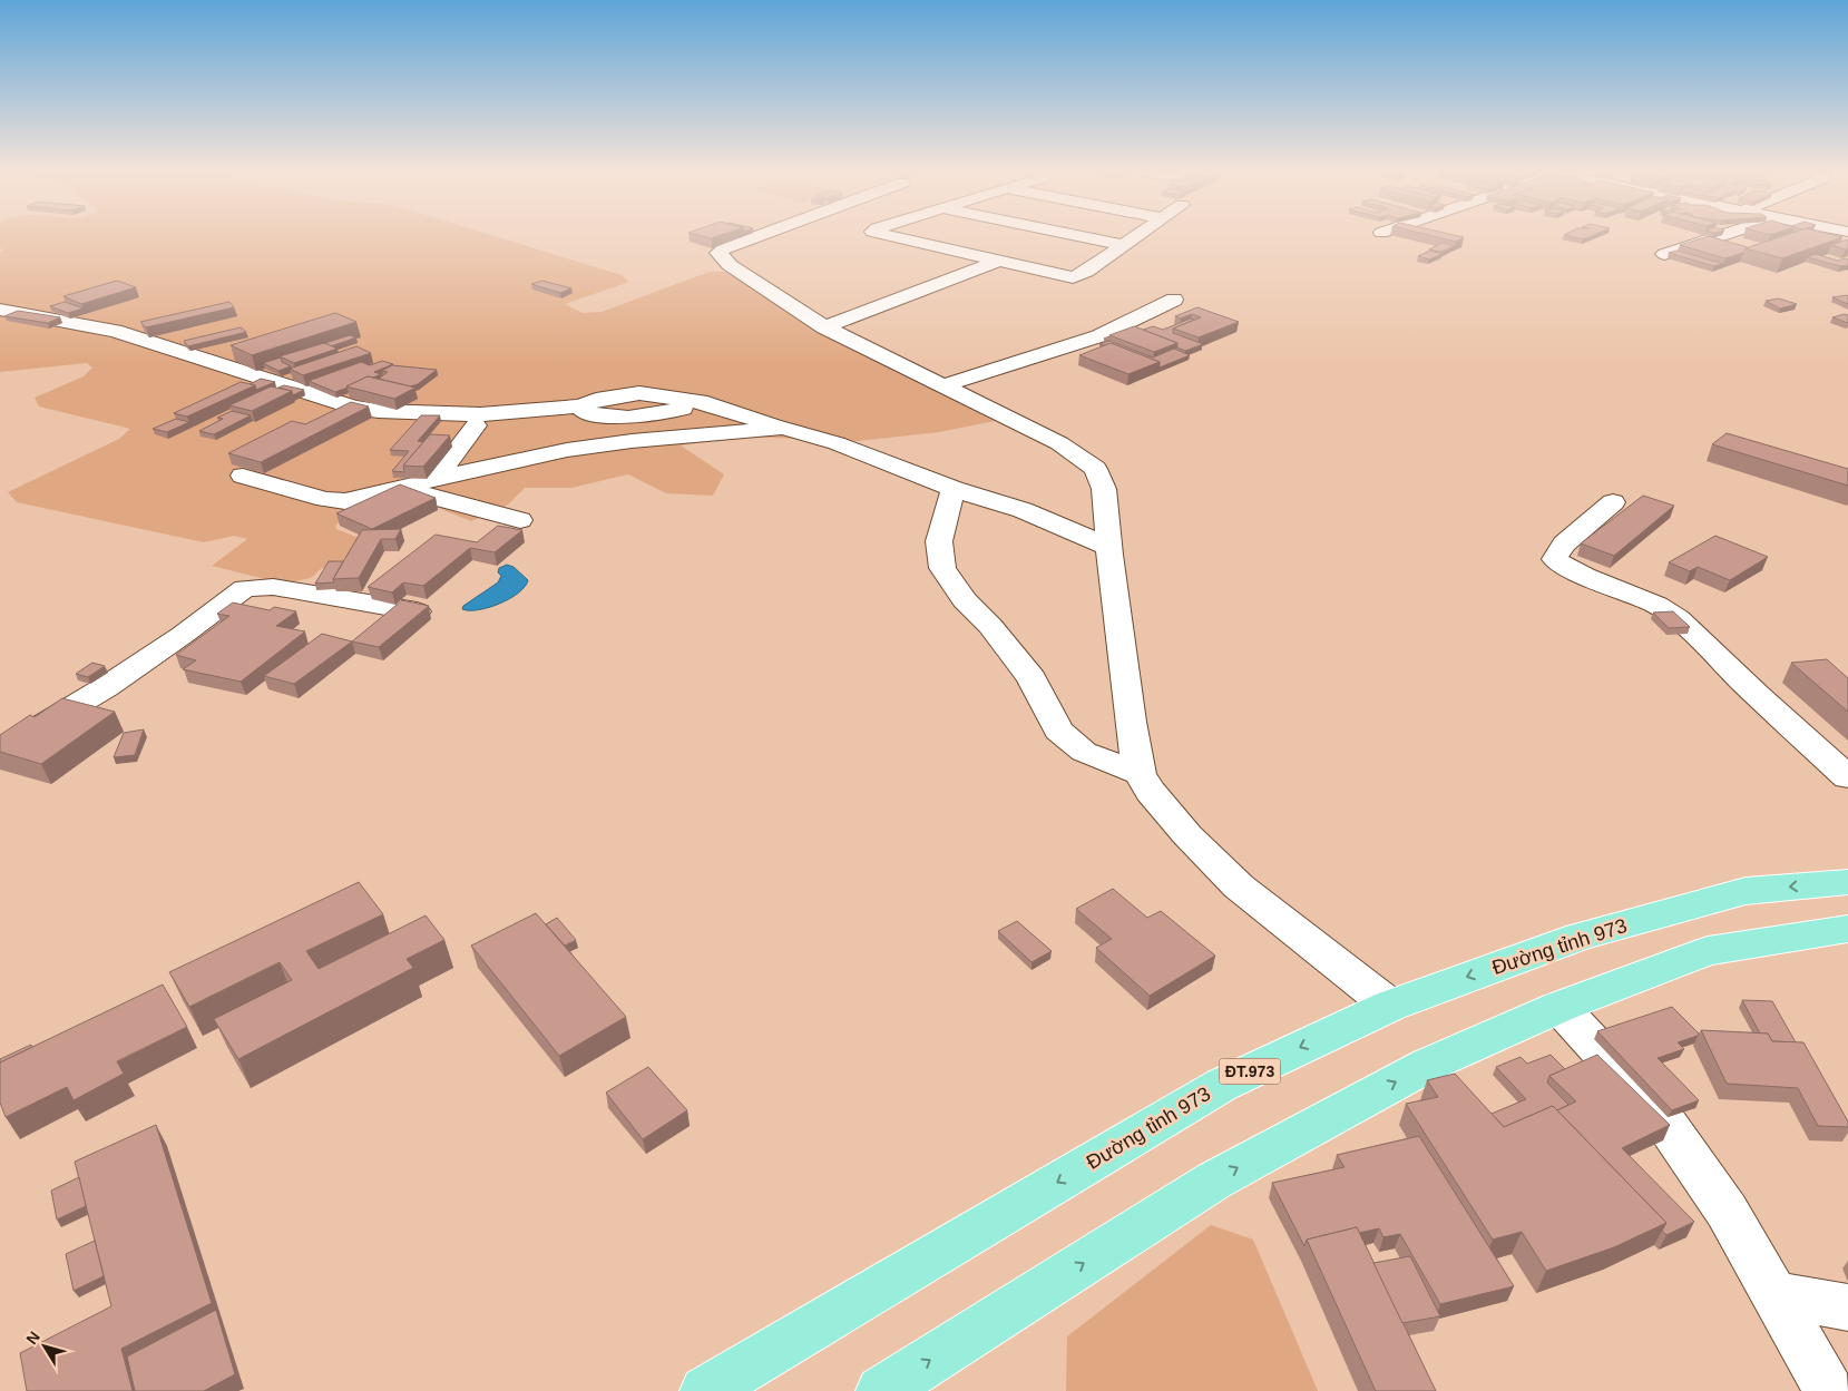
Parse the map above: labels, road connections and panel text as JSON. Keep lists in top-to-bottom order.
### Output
{
  "streets": {
    "main road": ["Đường tỉnh 973", "ĐT.973"]
  },
  "north": "top left"
}
